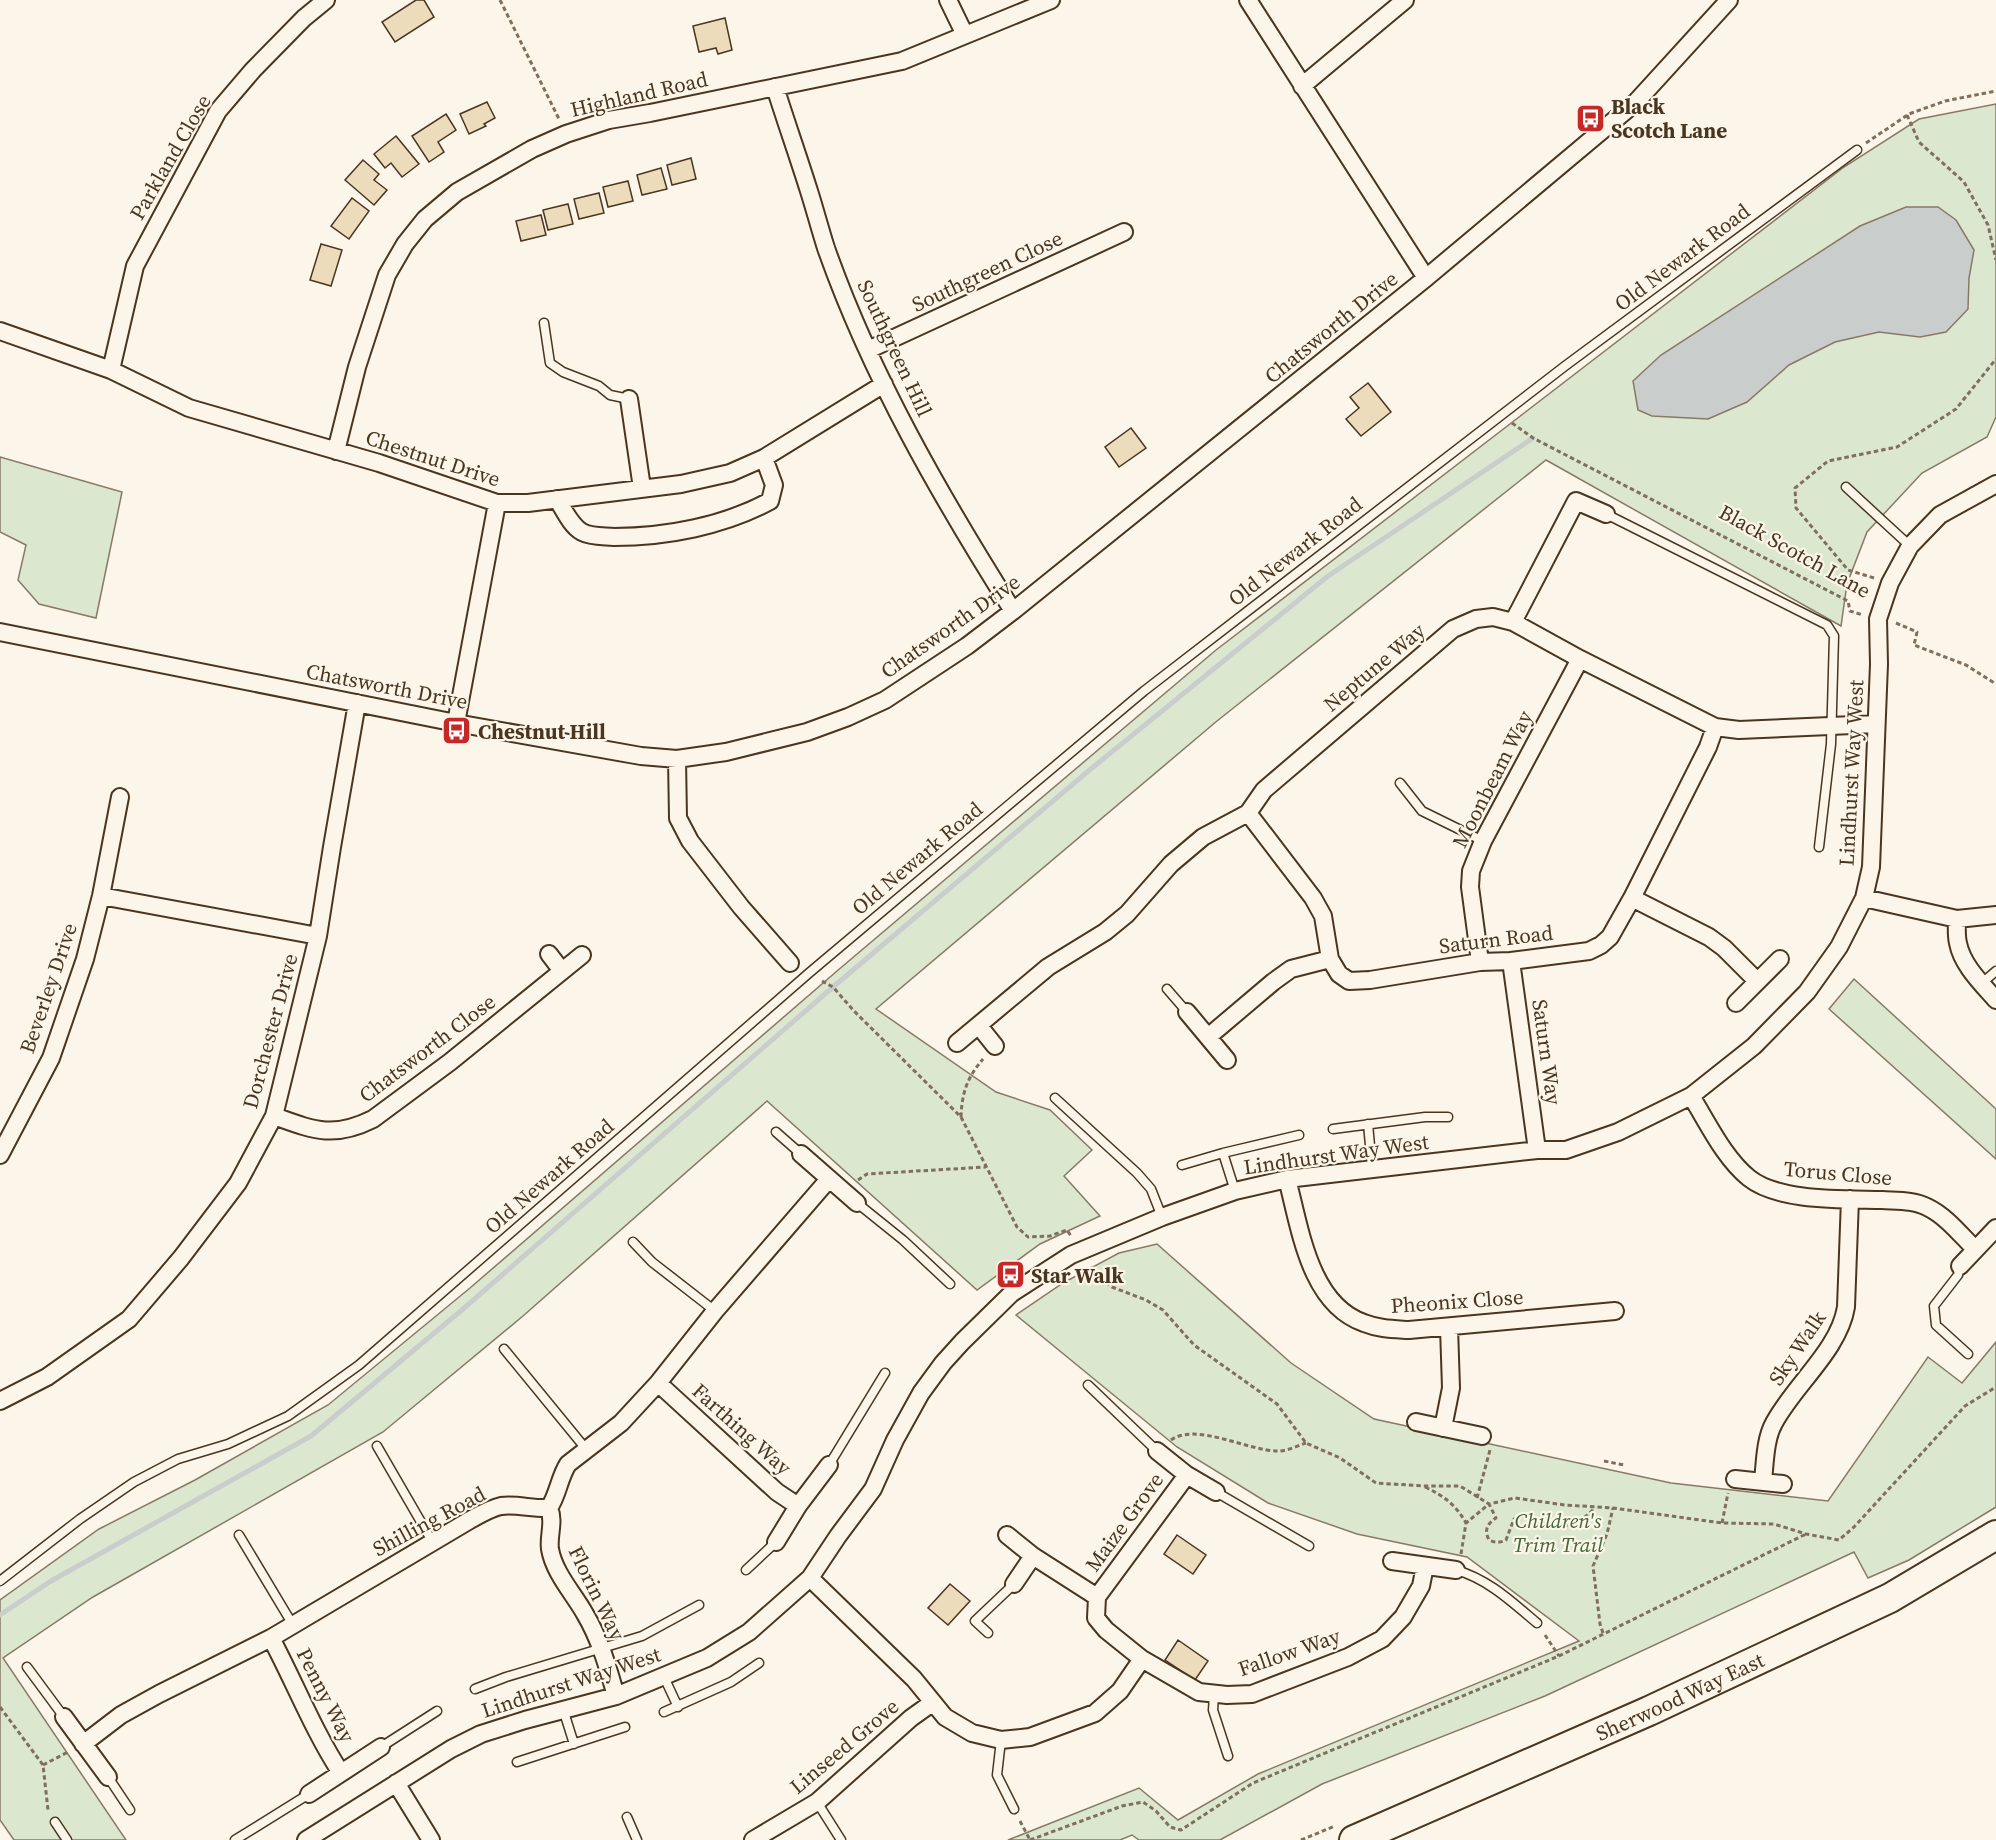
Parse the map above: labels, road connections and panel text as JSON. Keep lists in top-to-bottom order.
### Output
{
  "streets": {
    "highway": ["Sherwood Way East"],
    "street": [
      "Highland Road",
      "Parkland Close",
      "Southgreen Close",
      "Chatsworth Drive",
      "Southgreen Hill",
      "Chestnut Drive",
      "Neptune Way",
      "Lindhurst Way West",
      "Moonbeam Way",
      "Saturn Road",
      "Beverley Drive",
      "Dorchester Drive",
      "Chatsworth Close",
      "Saturn Way",
      "Torus Close",
      "Pheonix Close",
      "Sky Walk",
      "Farthing Way",
      "Shilling Road",
      "Maize Grove",
      "Florin Way",
      "Fallow Way",
      "Penny Way",
      "Linseed Grove"
    ],
    "lane": ["Old Newark Road"],
    "path": ["Black Scotch Lane"]
  },
  "crossings": [
    ["Highland Road", "Southgreen Hill"],
    ["Highland Road", "Chestnut Drive"],
    ["Parkland Close", "Chestnut Drive"],
    ["Old Newark Road", "Black Scotch Lane"],
    ["Southgreen Close", "Southgreen Hill"],
    ["Chatsworth Drive", "Southgreen Hill"],
    ["Chatsworth Drive", "Dorchester Drive"],
    ["Southgreen Hill", "Chestnut Drive"],
    ["Black Scotch Lane", "Lindhurst Way West"],
    ["Neptune Way", "Lindhurst Way West"],
    ["Neptune Way", "Moonbeam Way"],
    ["Neptune Way", "Saturn Road"],
    ["Lindhurst Way West", "Saturn Way"],
    ["Lindhurst Way West", "Torus Close"],
    ["Lindhurst Way West", "Pheonix Close"],
    ["Lindhurst Way West", "Florin Way"],
    ["Moonbeam Way", "Saturn Road"],
    ["Saturn Road", "Saturn Way"],
    ["Dorchester Drive", "Chatsworth Close"],
    ["Torus Close", "Sky Walk"],
    ["Shilling Road", "Florin Way"],
    ["Shilling Road", "Penny Way"],
    ["Maize Grove", "Fallow Way"]
  ],
  "parks": ["Children's Trim Trail"],
  "places": {
    "bus stop": ["Black Scotch Lane", "Chestnut Hill", "Star Walk"]
  }
}
